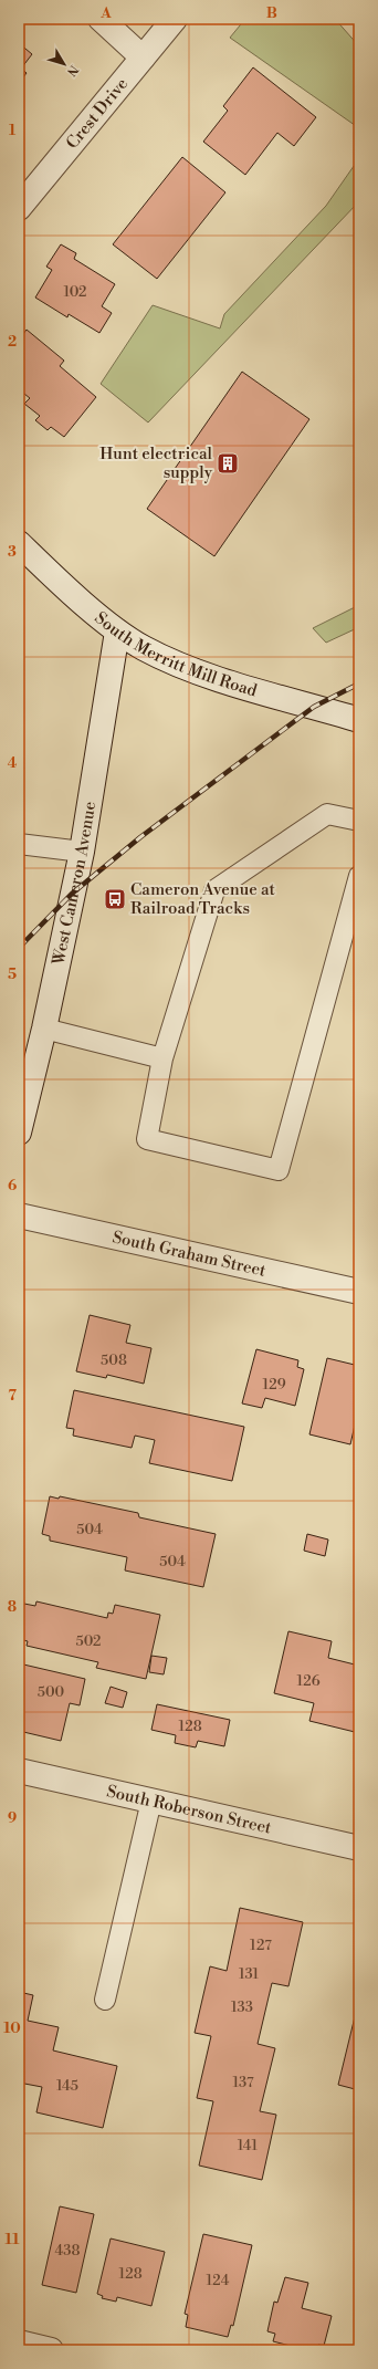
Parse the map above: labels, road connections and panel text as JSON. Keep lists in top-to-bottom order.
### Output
{
  "streets": {
    "street": [
      "Crest Drive",
      "South Merritt Mill Road",
      "West Cameron Avenue",
      "South Graham Street",
      "South Roberson Street"
    ]
  },
  "crossings": [
    ["South Merritt Mill Road", "West Cameron Avenue"]
  ],
  "places": {
    "building": ["Hunt electrical supply"],
    "bus stop": ["Cameron Avenue at Railroad Tracks"]
  },
  "house_numbers": [
    "102",
    "508",
    "129",
    "504",
    "504",
    "502",
    "126",
    "500",
    "128",
    "127",
    "131",
    "133",
    "137",
    "145",
    "141",
    "438",
    "128",
    "124"
  ],
  "north": "bottom right",
  "grid": {
    "columns": ["A", "B"],
    "rows": [
      "1",
      "2",
      "3",
      "4",
      "5",
      "6",
      "7",
      "8",
      "9",
      "10",
      "11"
    ]
  }
}
